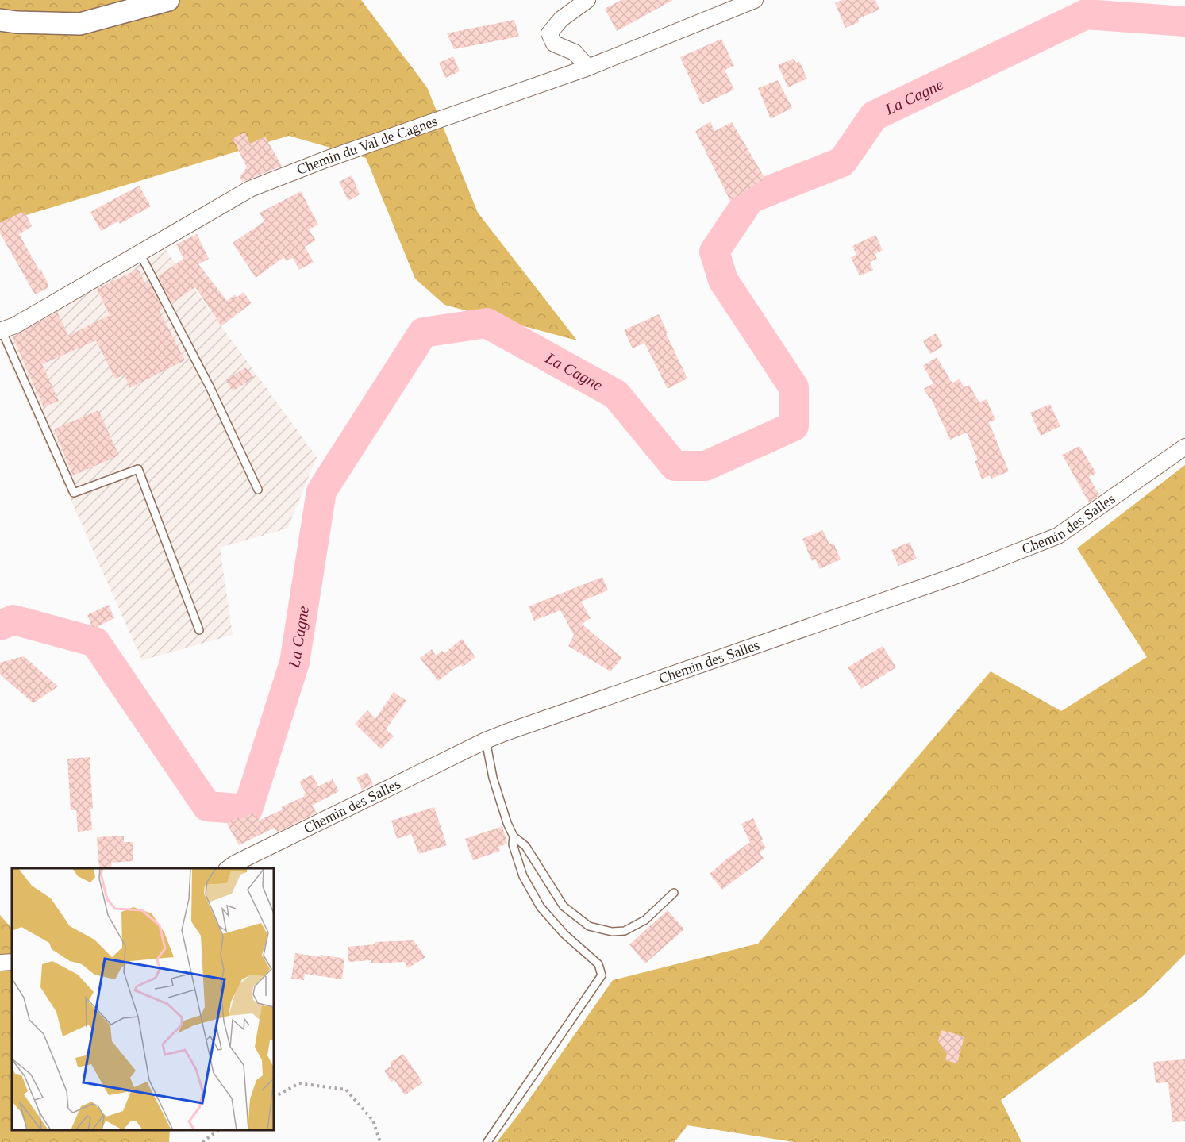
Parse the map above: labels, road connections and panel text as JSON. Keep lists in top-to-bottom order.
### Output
{
  "streets": {
    "street": ["Chemin du Val de Cagnes", "Chemin des Salles"]
  },
  "water": ["La Cagne"]
}
